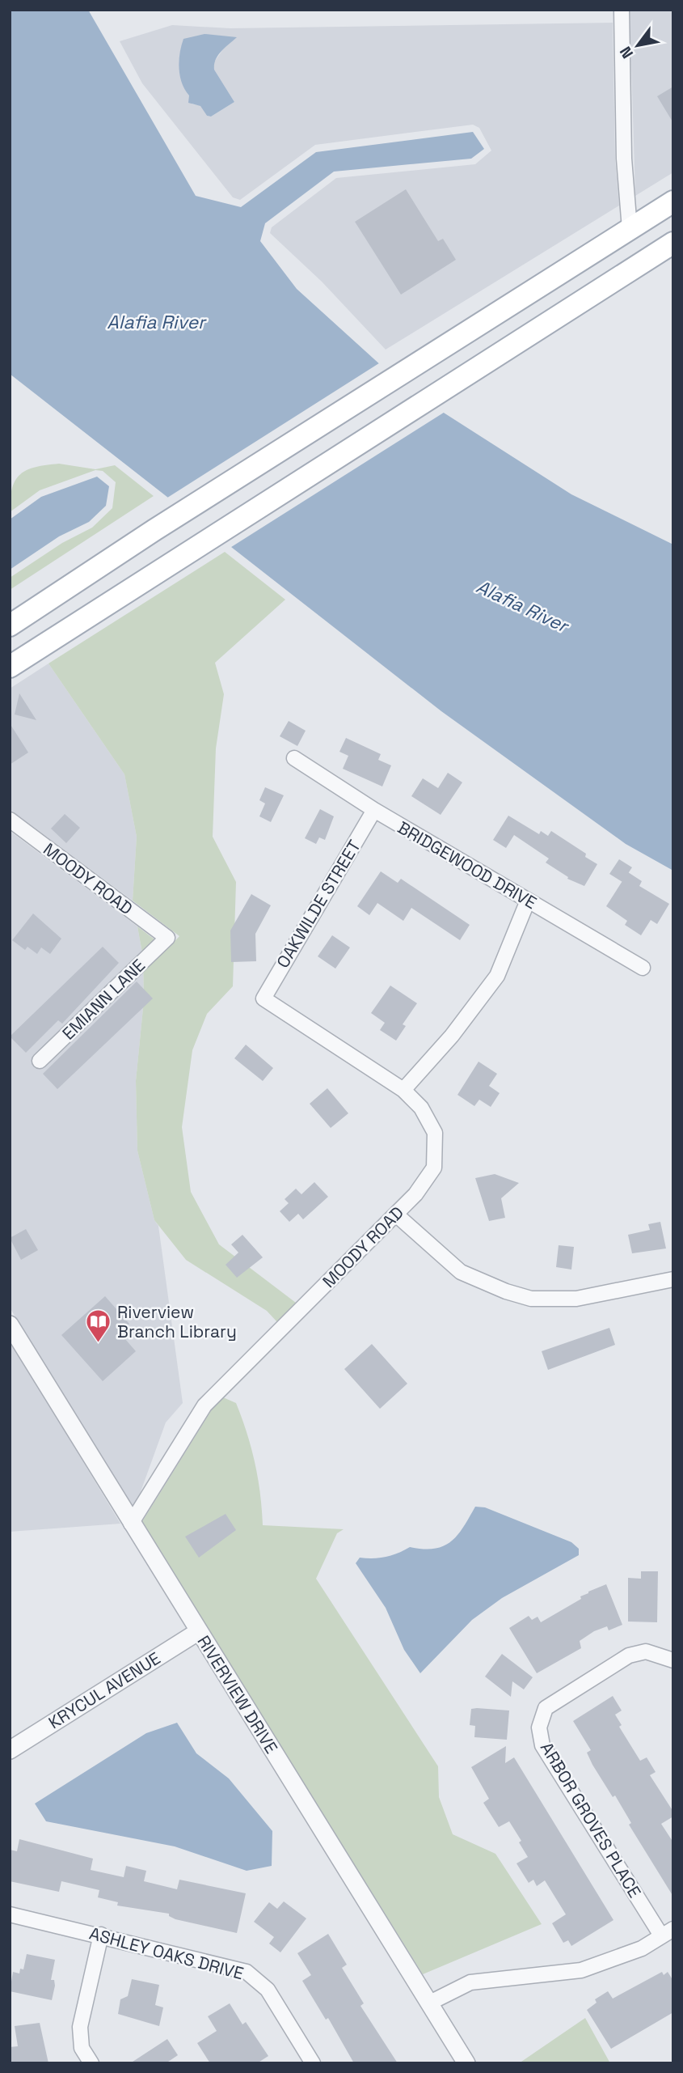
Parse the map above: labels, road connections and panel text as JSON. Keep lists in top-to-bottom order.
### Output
{
  "streets": {
    "street": [
      "BRIDGEWOOD DRIVE",
      "MOODY ROAD",
      "OAKWILDE STREET",
      "EMIANN LANE",
      "KRYCUL AVENUE",
      "RIVERVIEW DRIVE",
      "ARBOR GROVES PLACE",
      "ASHLEY OAKS DRIVE"
    ]
  },
  "crossings": [
    ["BRIDGEWOOD DRIVE", "OAKWILDE STREET"],
    ["MOODY ROAD", "OAKWILDE STREET"],
    ["MOODY ROAD", "EMIANN LANE"],
    ["MOODY ROAD", "RIVERVIEW DRIVE"],
    ["KRYCUL AVENUE", "RIVERVIEW DRIVE"]
  ],
  "water": ["Alafia River"],
  "places": {
    "library": ["Riverview Branch Library"]
  },
  "north": "bottom left"
}
